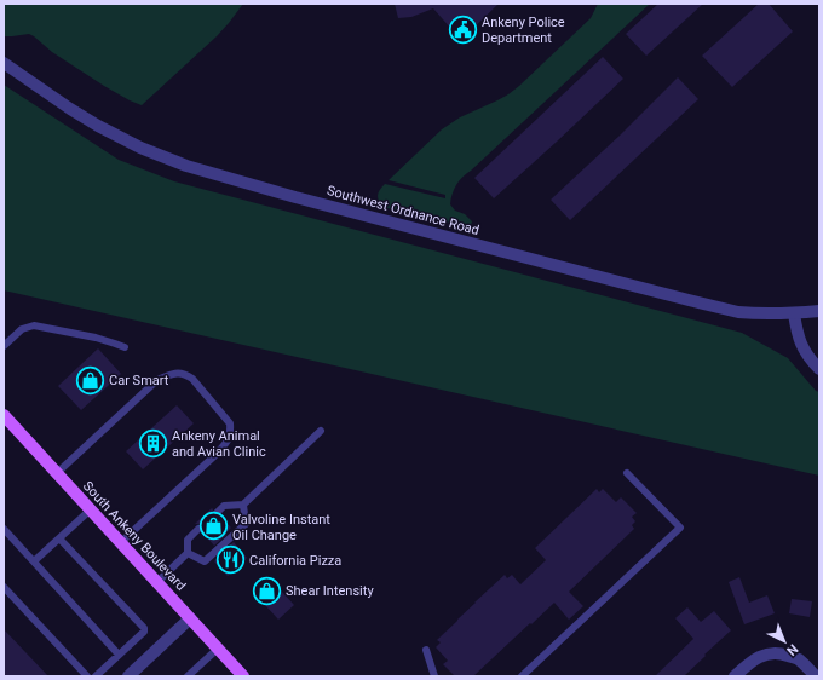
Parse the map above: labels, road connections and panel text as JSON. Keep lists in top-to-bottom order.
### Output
{
  "streets": {
    "main road": ["South Ankeny Boulevard"],
    "street": ["Southwest Ordnance Road"]
  },
  "places": {
    "public building": ["Ankeny Police Department"],
    "shop": ["Car Smart", "Valvoline Instant Oil Change", "Shear Intensity"],
    "building": ["Ankeny Animal and Avian Clinic"],
    "restaurant": ["California Pizza"]
  },
  "north": "bottom right"
}
